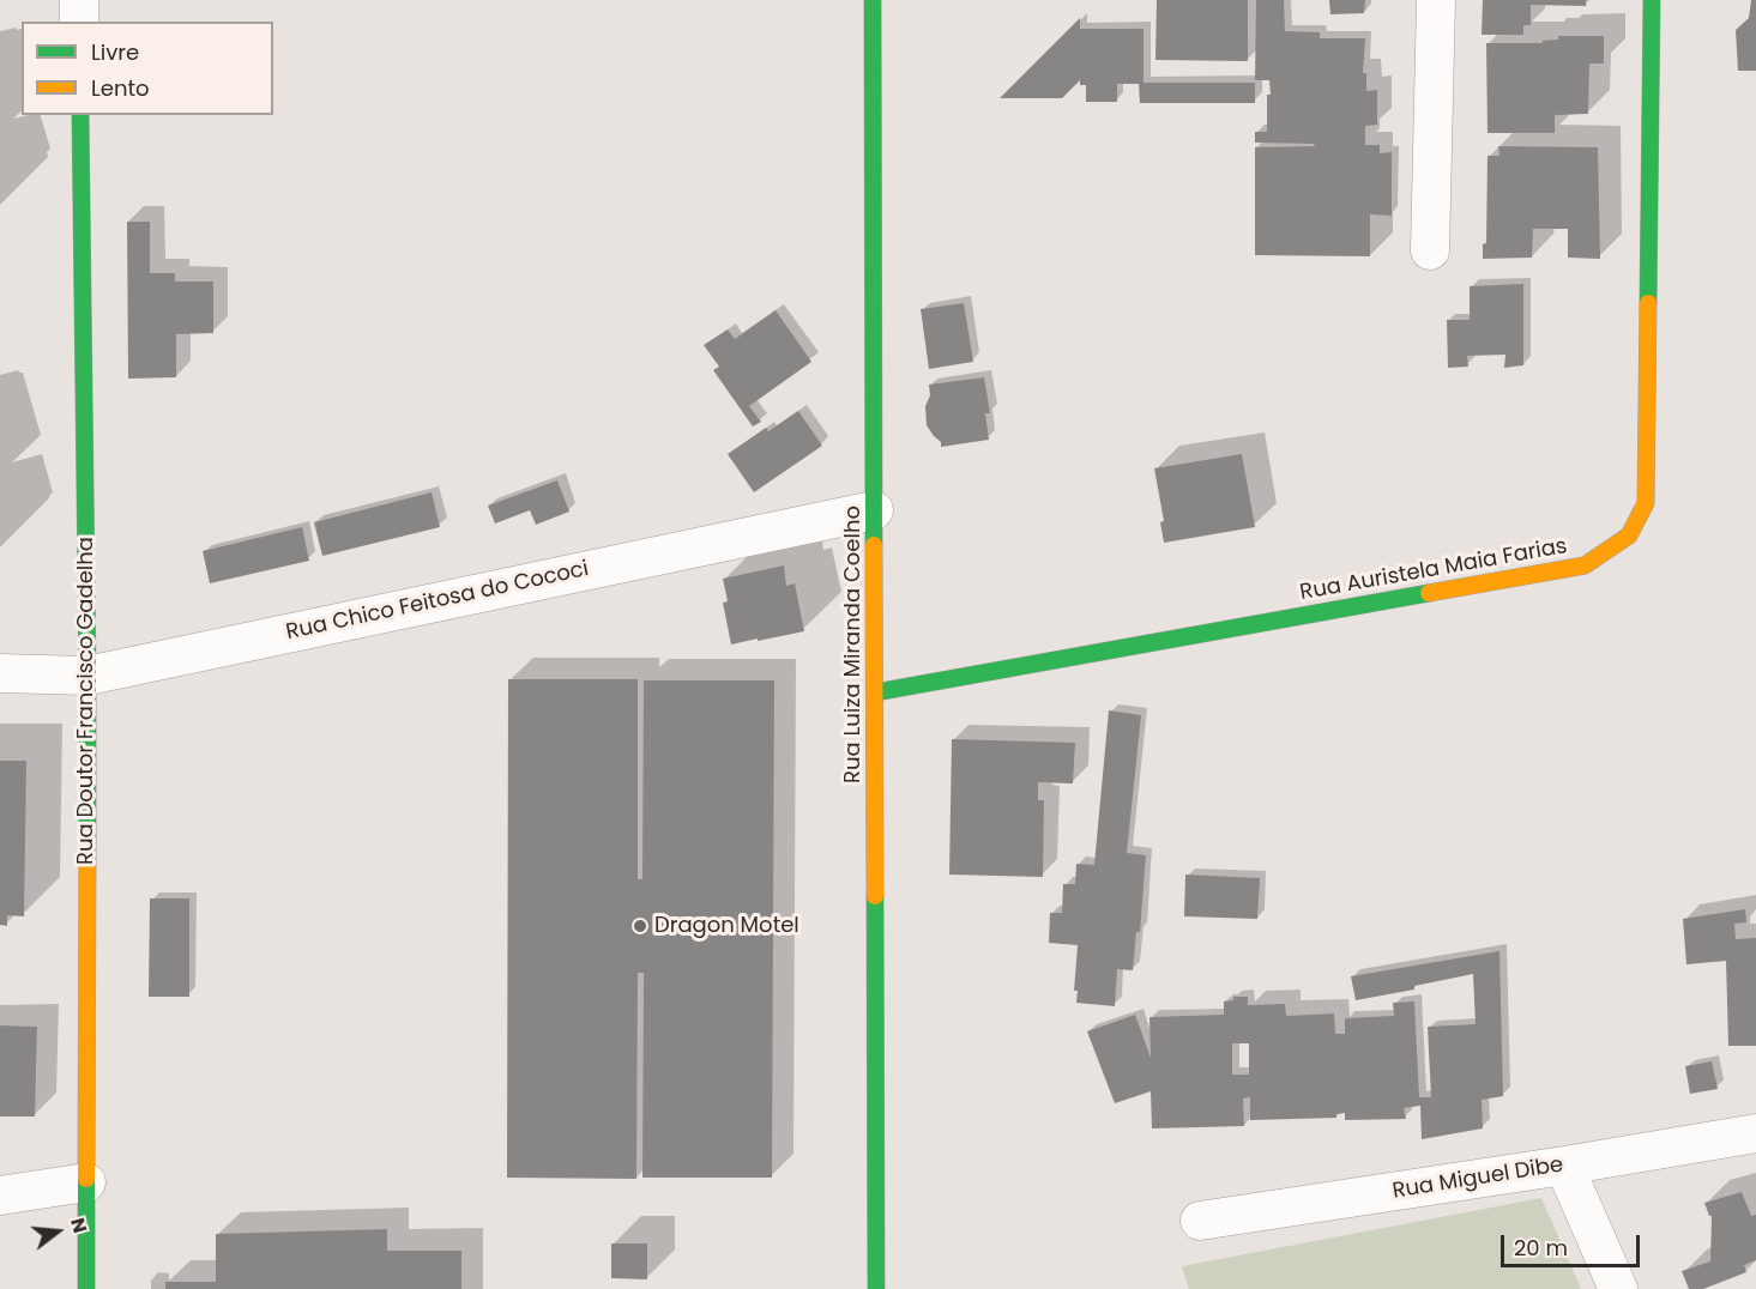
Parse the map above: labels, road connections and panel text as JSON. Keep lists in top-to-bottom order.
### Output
{
  "streets": {
    "street": [
      "Rua Auristela Maia Farias",
      "Rua Chico Feitosa do Cococi",
      "Rua Luiza Miranda Coelho",
      "Rua Doutor Francisco Gadelha",
      "Rua Miguel Dibe"
    ]
  },
  "crossings": [
    ["Rua Auristela Maia Farias", "Rua Luiza Miranda Coelho"],
    ["Rua Chico Feitosa do Cococi", "Rua Luiza Miranda Coelho"],
    ["Rua Chico Feitosa do Cococi", "Rua Doutor Francisco Gadelha"]
  ],
  "places": ["Dragon Motel"],
  "legend": ["Livre", "Lento"],
  "scale_bar": "20 m",
  "north": "right"
}
